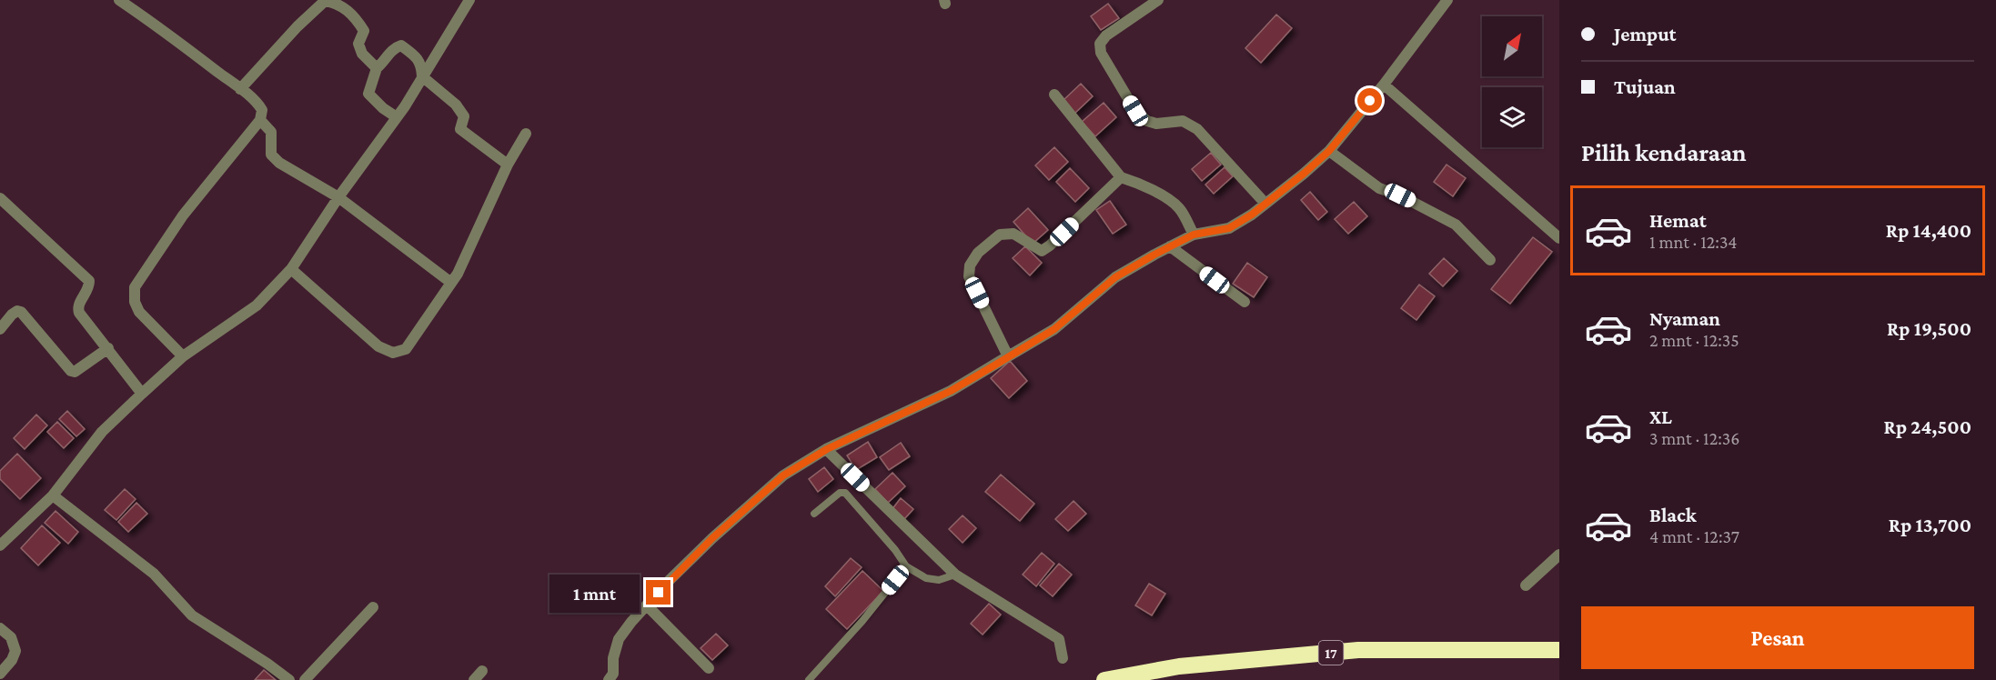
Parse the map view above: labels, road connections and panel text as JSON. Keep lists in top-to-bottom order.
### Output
{
  "streets": {
    "highway": ["17"]
  },
  "north": "top right",
  "page": {
    "banner": ["Jemput", "Tujuan"],
    "heading": "Pilih kendaraan",
    "list": [
      {
        "name": "Hemat",
        "note": "1 mnt · 12:34",
        "value": "Rp 14,400"
      },
      {
        "name": "Nyaman",
        "note": "2 mnt · 12:35",
        "value": "Rp 19,500"
      },
      {
        "name": "XL",
        "note": "3 mnt · 12:36",
        "value": "Rp 24,500"
      },
      {
        "name": "Black",
        "note": "4 mnt · 12:37",
        "value": "Rp 13,700"
      }
    ],
    "bubble": "1 mnt",
    "buttons": "Pesan"
  }
}
